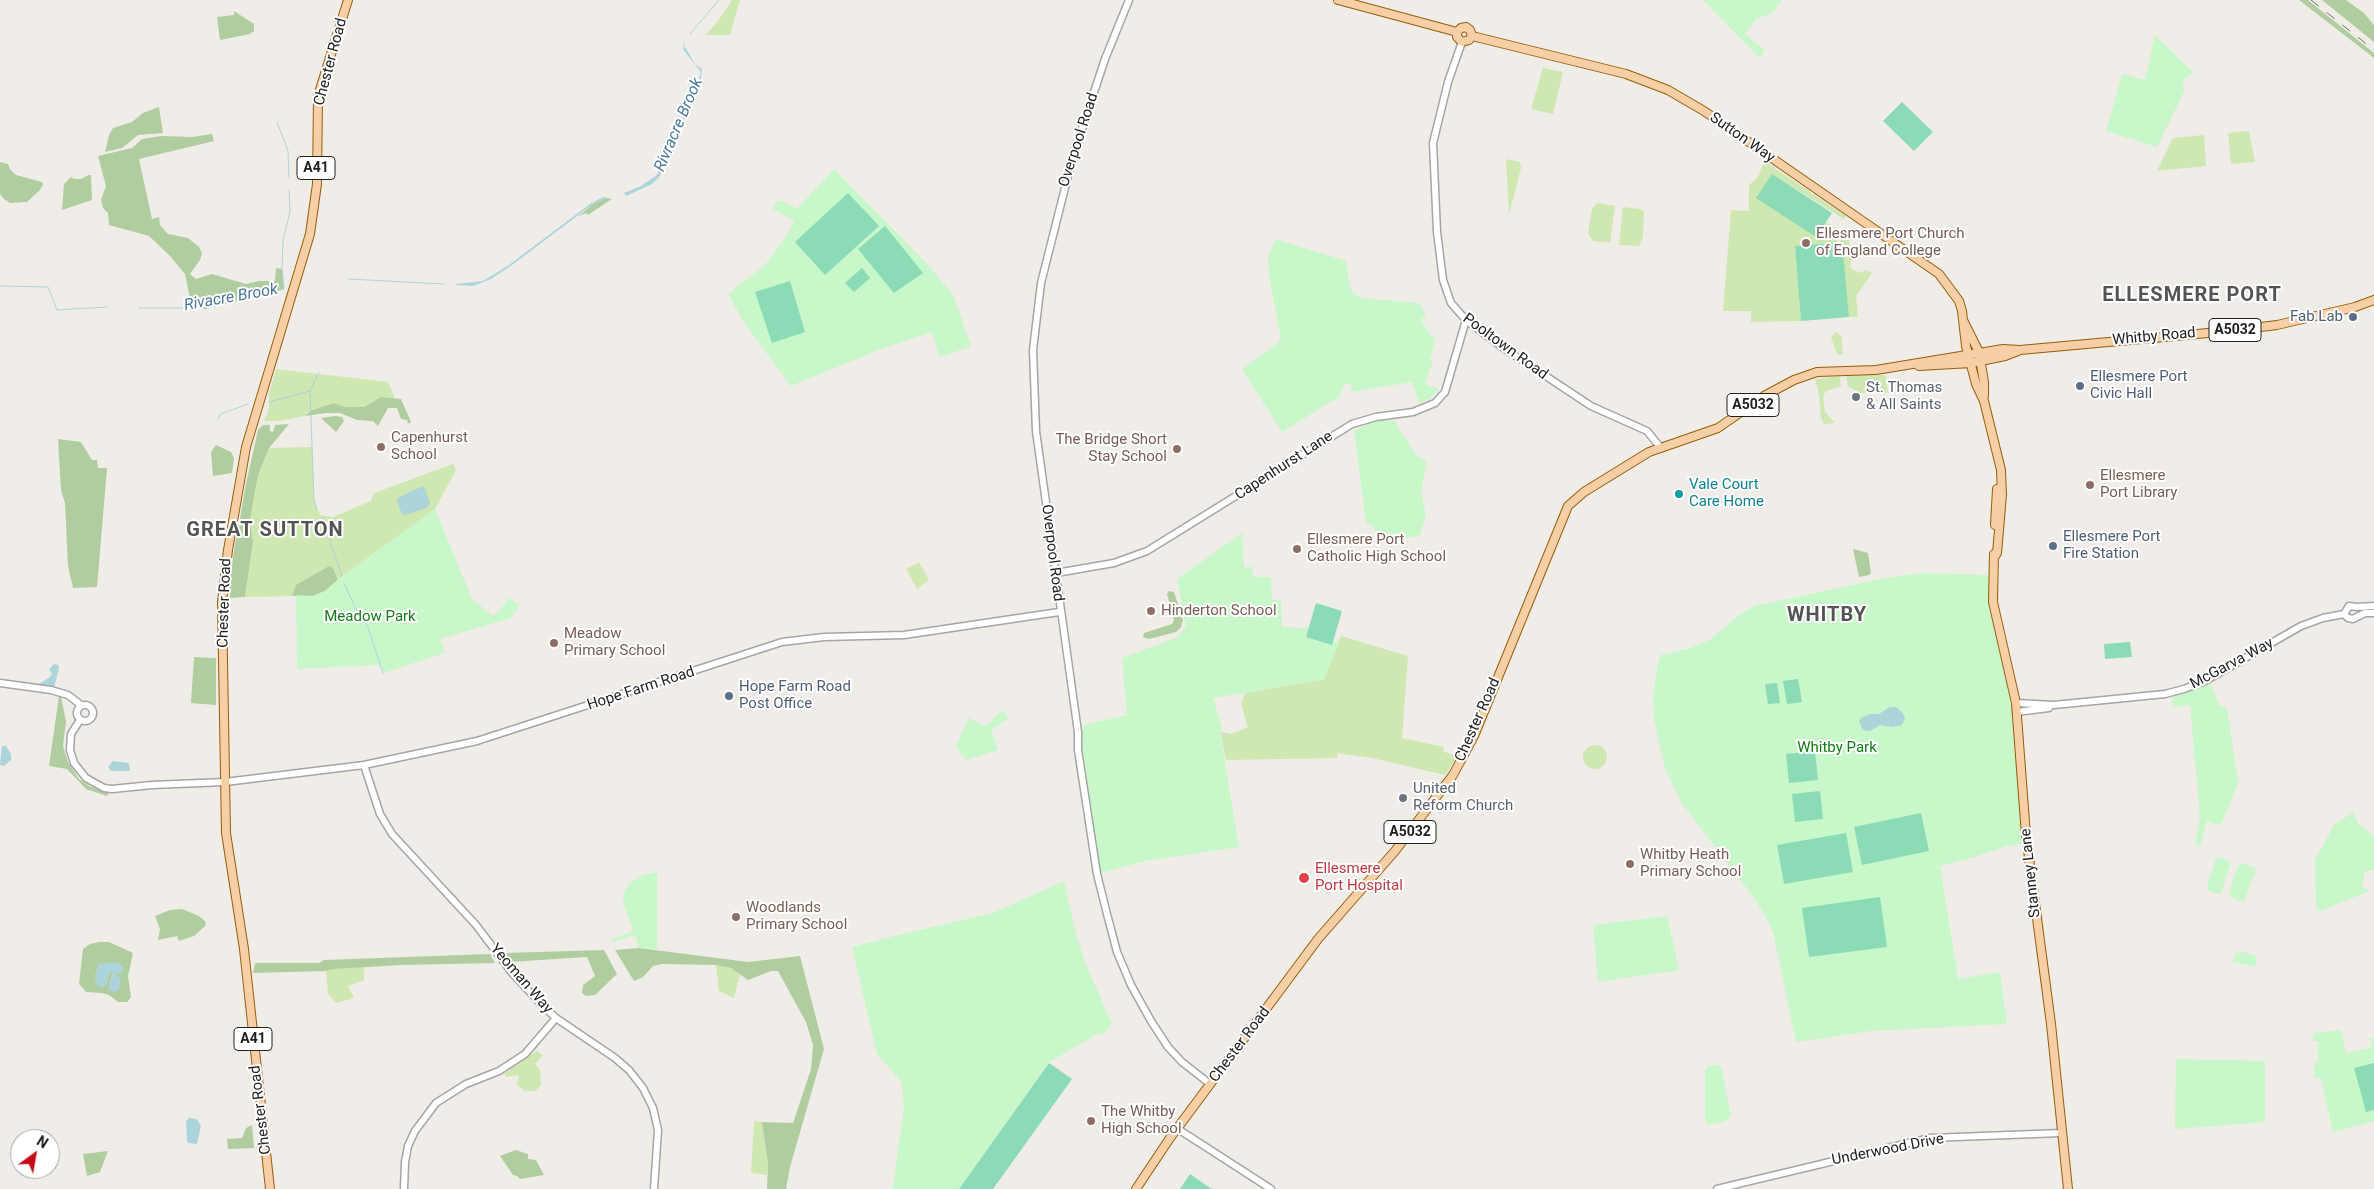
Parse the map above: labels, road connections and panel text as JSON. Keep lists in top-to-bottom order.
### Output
{
  "streets": {
    "main road": [
      "Chester Road",
      "Sutton Way",
      "A41",
      "A5032",
      "Whitby Road",
      "Stanney Lane"
    ],
    "street": [
      "Overpool Road",
      "Pooltown Road",
      "Capenhurst Lane",
      "McGarva Way",
      "Hope Farm Road",
      "Yeoman Way",
      "Underwood Drive"
    ]
  },
  "crossings": [
    ["Chester Road", "Overpool Road"],
    ["Chester Road", "Whitby Road"],
    ["Chester Road", "Pooltown Road"],
    ["Chester Road", "Hope Farm Road"],
    ["Sutton Way", "Whitby Road"],
    ["Sutton Way", "Pooltown Road"],
    ["Sutton Way", "Stanney Lane"],
    ["Overpool Road", "Capenhurst Lane"],
    ["Overpool Road", "Hope Farm Road"],
    ["Whitby Road", "Stanney Lane"],
    ["Pooltown Road", "Capenhurst Lane"],
    ["McGarva Way", "Stanney Lane"],
    ["Hope Farm Road", "Yeoman Way"],
    ["Stanney Lane", "Underwood Drive"]
  ],
  "districts": ["ELLESMERE PORT", "GREAT SUTTON", "WHITBY"],
  "water": ["Rivracre Brook", "Rivacre Brook"],
  "parks": ["Meadow Park", "Whitby Park"],
  "places": [
    "Ellesmere Port Church of England College",
    "Fab Lab",
    "Ellesmere Port Civic Hall",
    "St. Thomas & All Saints",
    "Capenhurst School",
    "The Bridge Short Stay School",
    "Ellesmere Port Library",
    "Vale Court Care Home",
    "Ellesmere Port Fire Station",
    "Ellesmere Port Catholic High School",
    "Hinderton School",
    "Meadow Primary School",
    "Hope Farm Road Post Office",
    "United Reform Church",
    "Whitby Heath Primary School",
    "Ellesmere Port Hospital",
    "Woodlands Primary School",
    "The Whitby High School"
  ],
  "north": "top right"
}
